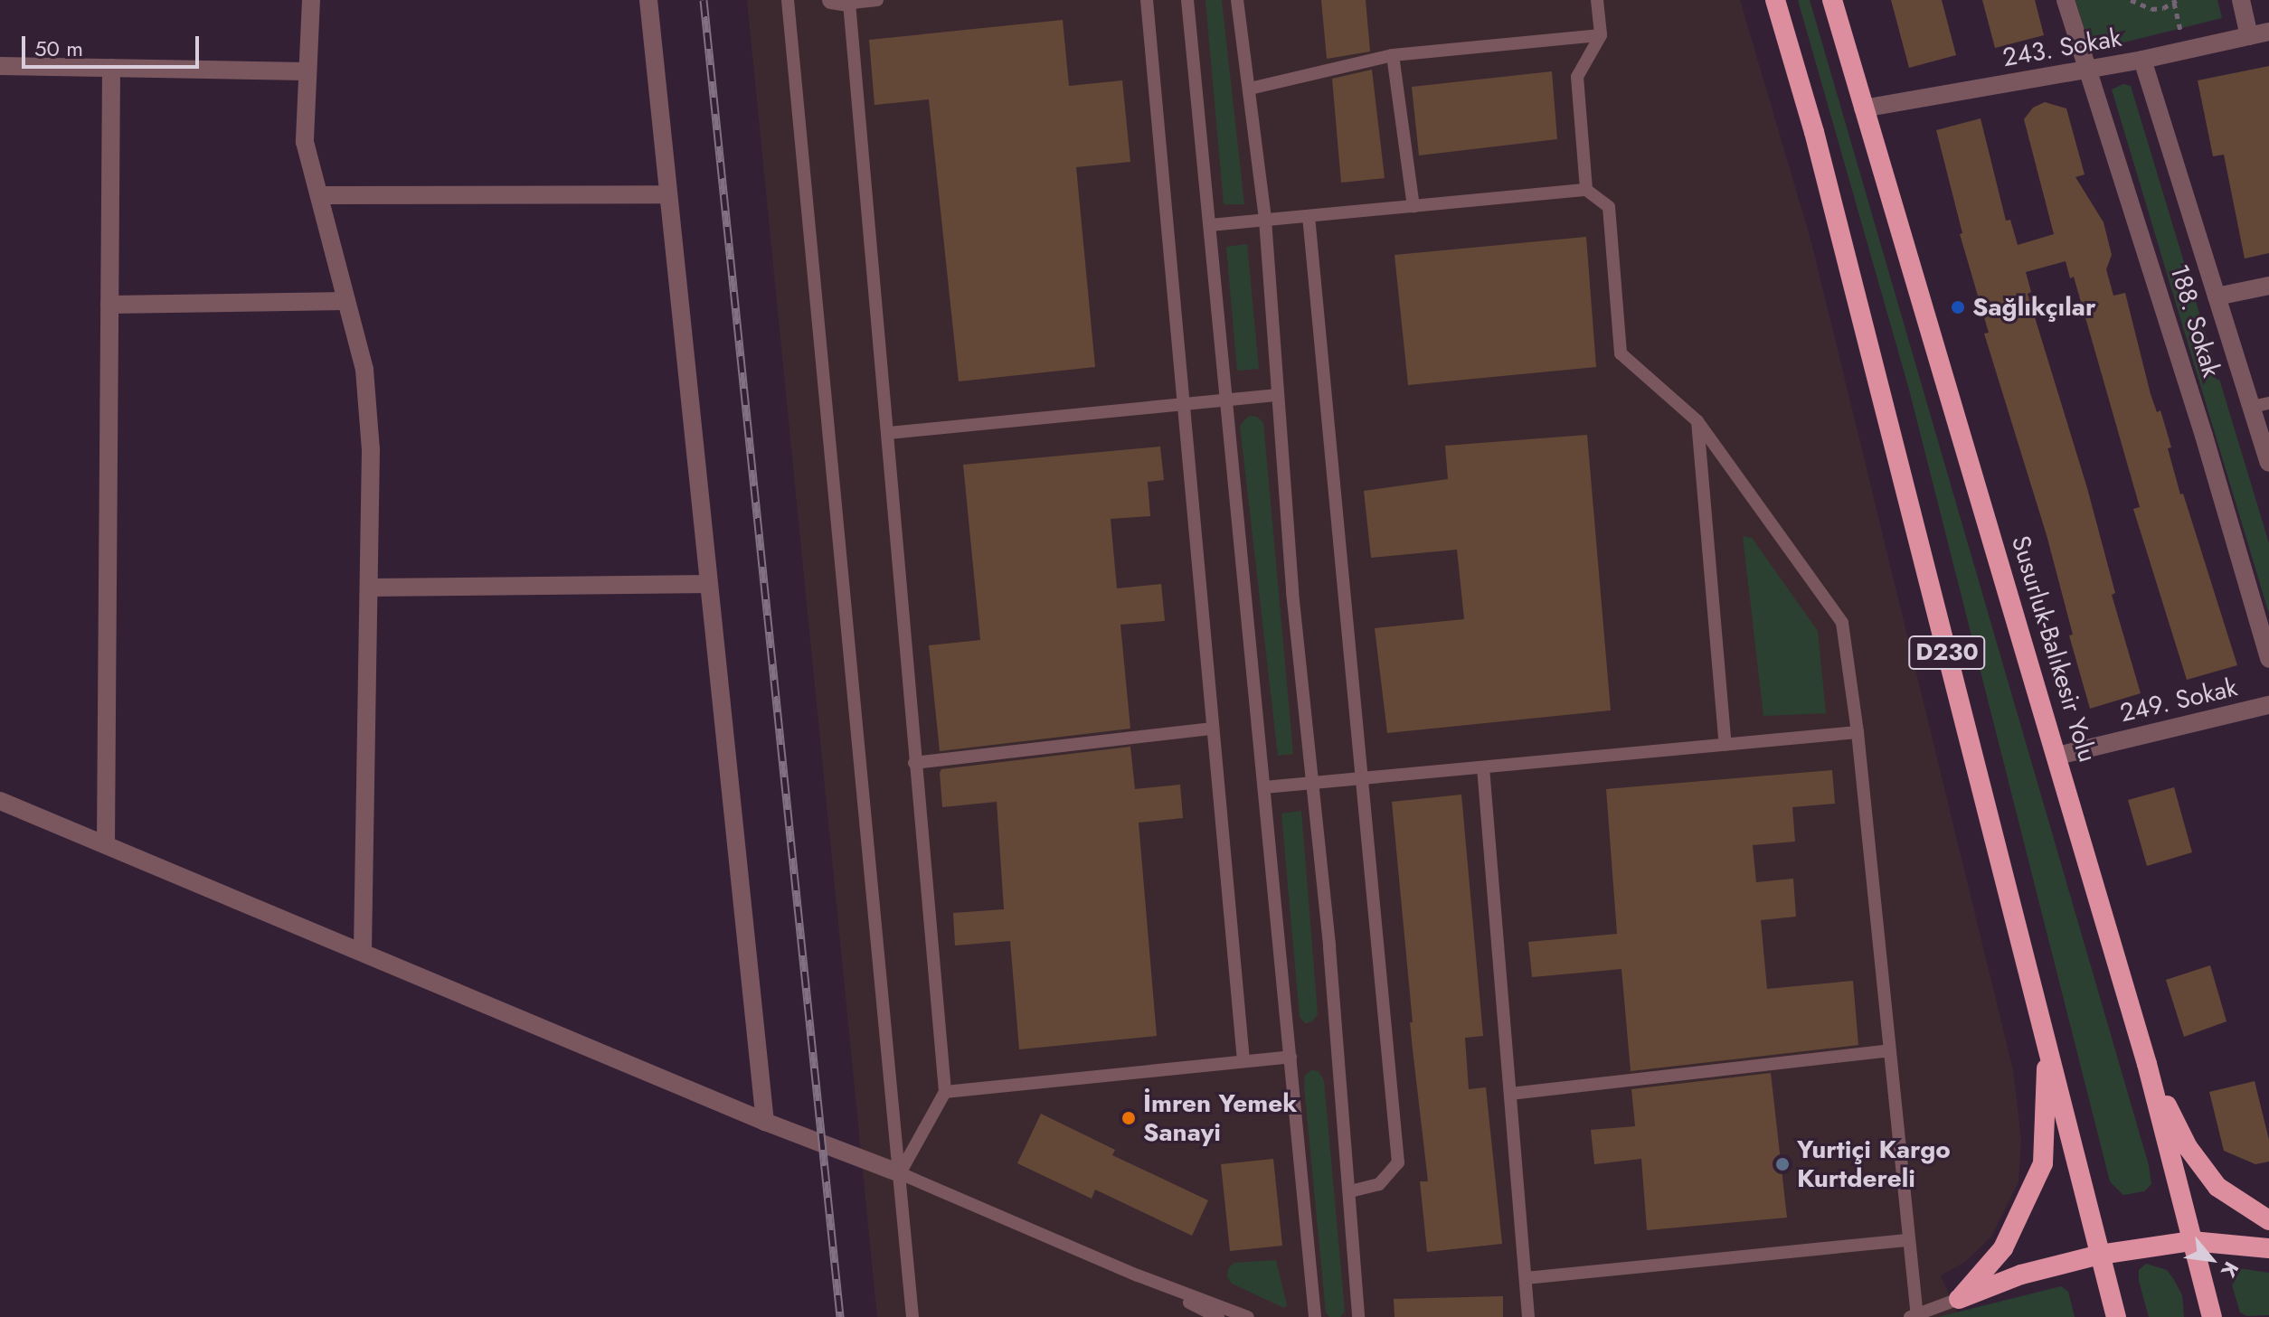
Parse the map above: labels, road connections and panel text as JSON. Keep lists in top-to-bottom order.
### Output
{
  "streets": {
    "highway": ["Susurluk-Balıkesir Yolu", "D230"],
    "street": ["243. Sokak", "188. Sokak", "249. Sokak"]
  },
  "crossings": [
    ["243. Sokak", "188. Sokak"],
    ["243. Sokak", "Susurluk-Balıkesir Yolu"],
    ["Susurluk-Balıkesir Yolu", "249. Sokak"]
  ],
  "places": ["Sağlıkçılar", "İmren Yemek Sanayi", "Yurtiçi Kargo Kurtdereli"],
  "scale_bar": "50 m",
  "north": "bottom right"
}
